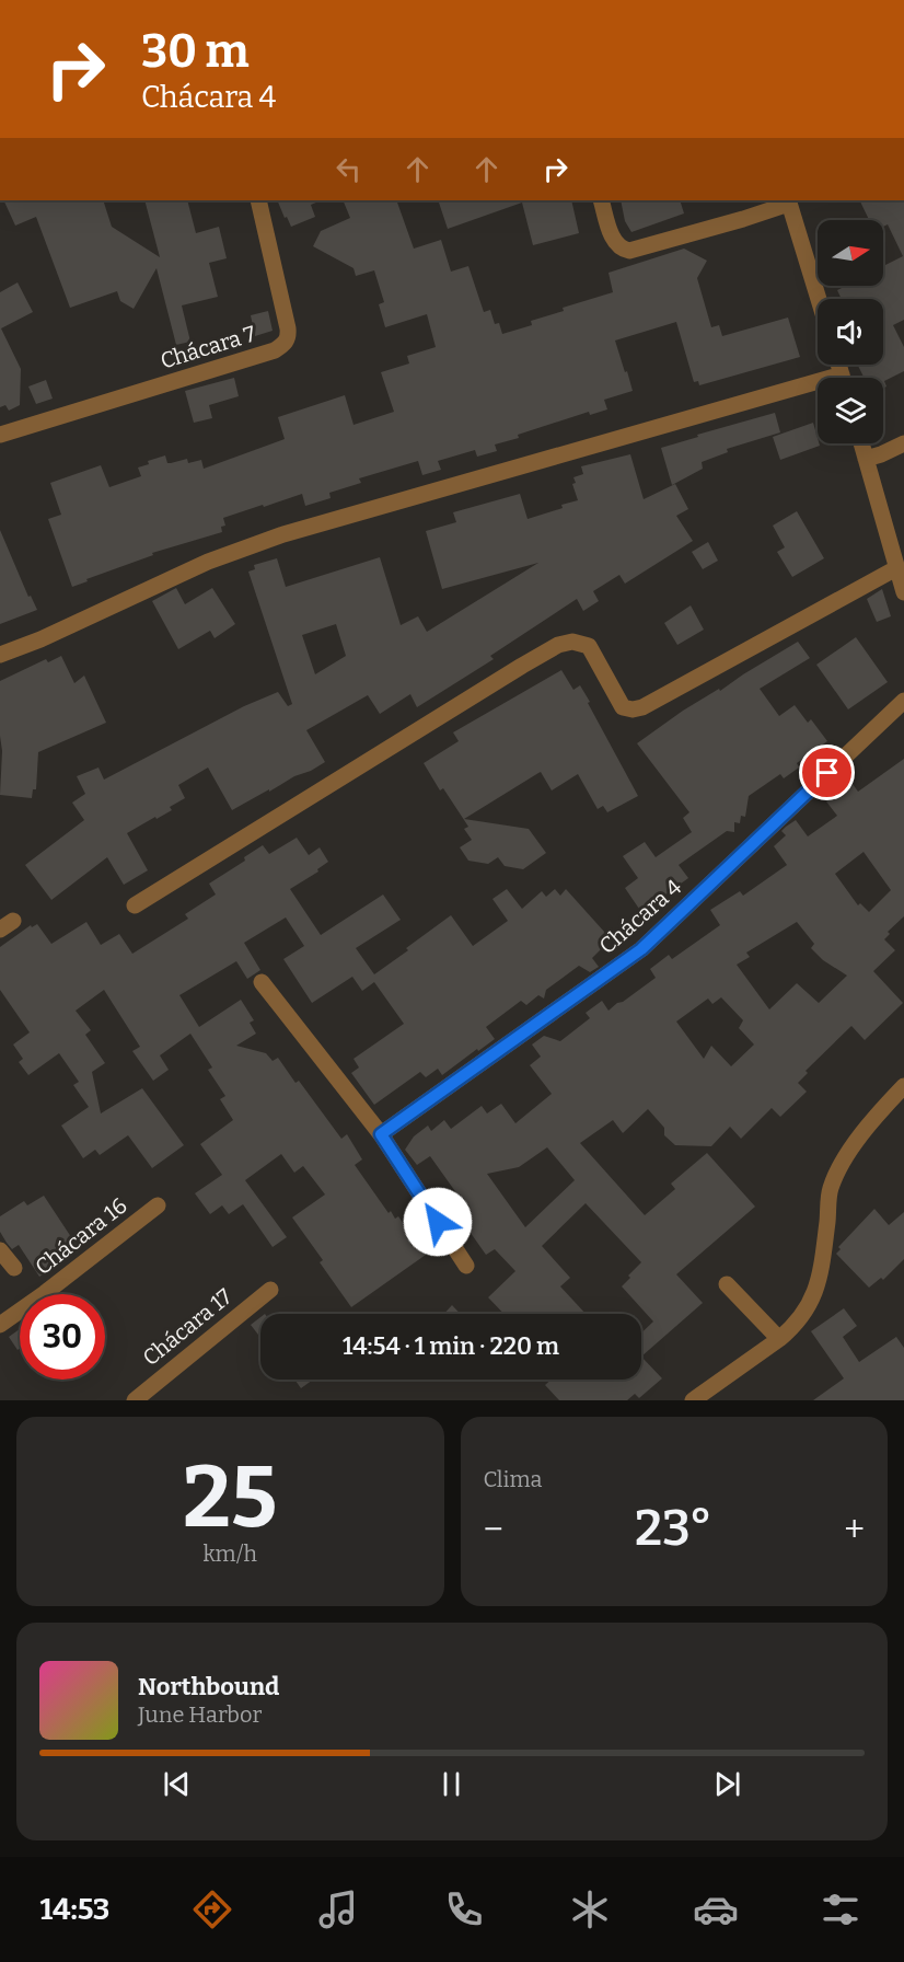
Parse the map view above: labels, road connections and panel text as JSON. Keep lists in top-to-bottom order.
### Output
{
  "streets": {
    "street": [
      "Chácara 7",
      "Chácara 4",
      "Chácara 16",
      "Chácara 17"
    ]
  },
  "north": "right",
  "page": {
    "turn": ["30 m", "Chácara 4"],
    "limit": "30",
    "trip": "14:54 · 1 min · 220 m",
    "tile": [
      ["25", "km/h"],
      "Clima"
    ],
    "heat": ["−", "23°", "+"],
    "song": ["Northbound", "June Harbor"],
    "tabs": "14:53"
  }
}
